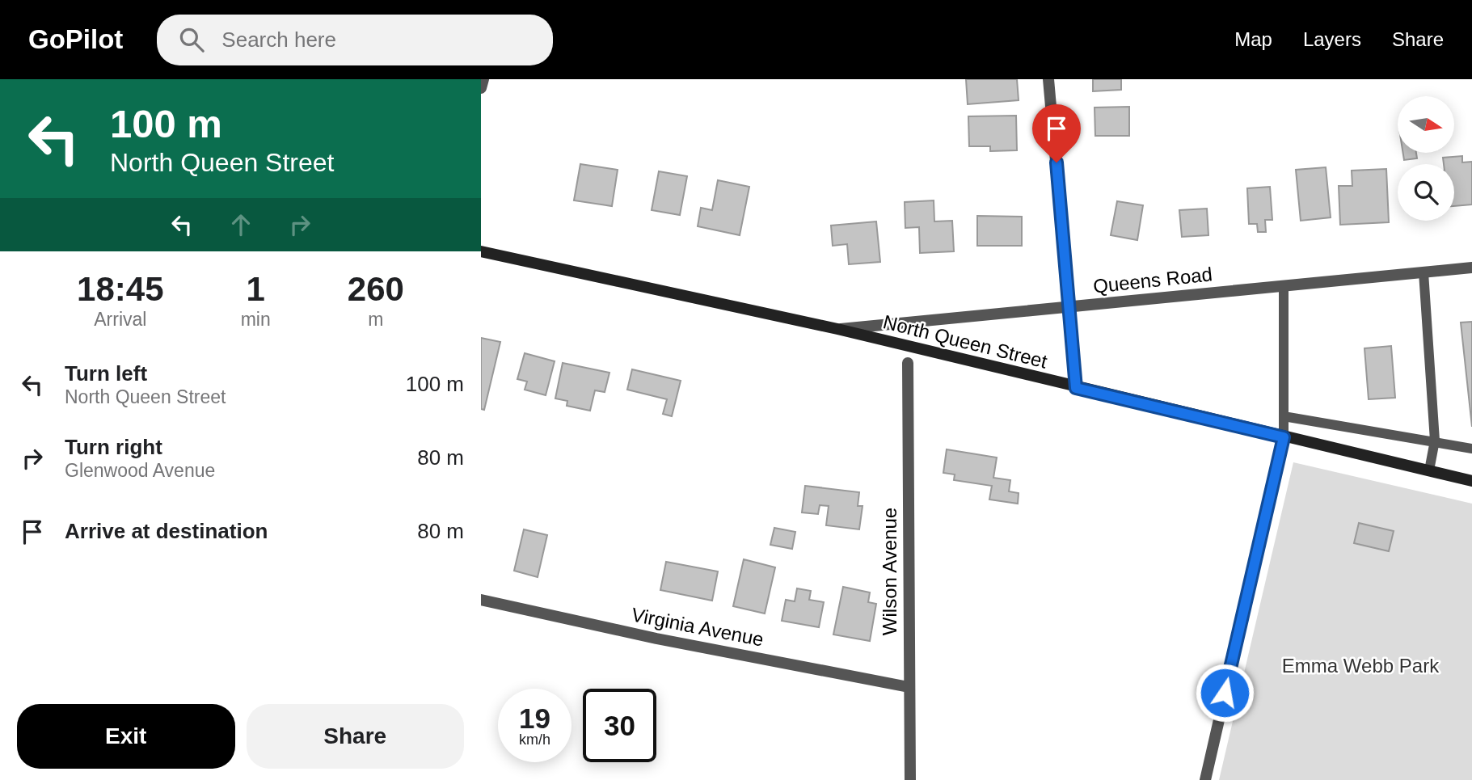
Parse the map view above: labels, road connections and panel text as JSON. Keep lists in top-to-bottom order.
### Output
{
  "streets": {
    "main road": ["North Queen Street"],
    "street": ["Queens Road", "Wilson Avenue", "Virginia Avenue"]
  },
  "crossings": [
    ["Queens Road", "North Queen Street"],
    ["Wilson Avenue", "Virginia Avenue"]
  ],
  "parks": ["Emma Webb Park"],
  "north": "right",
  "page": {
    "header": "GoPilot",
    "search": "Search here",
    "nav": ["Map", "Layers", "Share"],
    "turn": ["100 m", "North Queen Street"],
    "eta": [
      "18:45",
      "Arrival",
      "1",
      "min",
      "260",
      "m"
    ],
    "list": [
      {
        "name": "Turn left",
        "note": "North Queen Street",
        "value": "100 m"
      },
      {
        "name": "Turn right",
        "note": "Glenwood Avenue",
        "value": "80 m"
      },
      {
        "name": "Arrive at destination",
        "value": "80 m"
      }
    ],
    "speed": "19 km/h",
    "limit": "30",
    "buttons": ["Exit", "Share"]
  }
}
